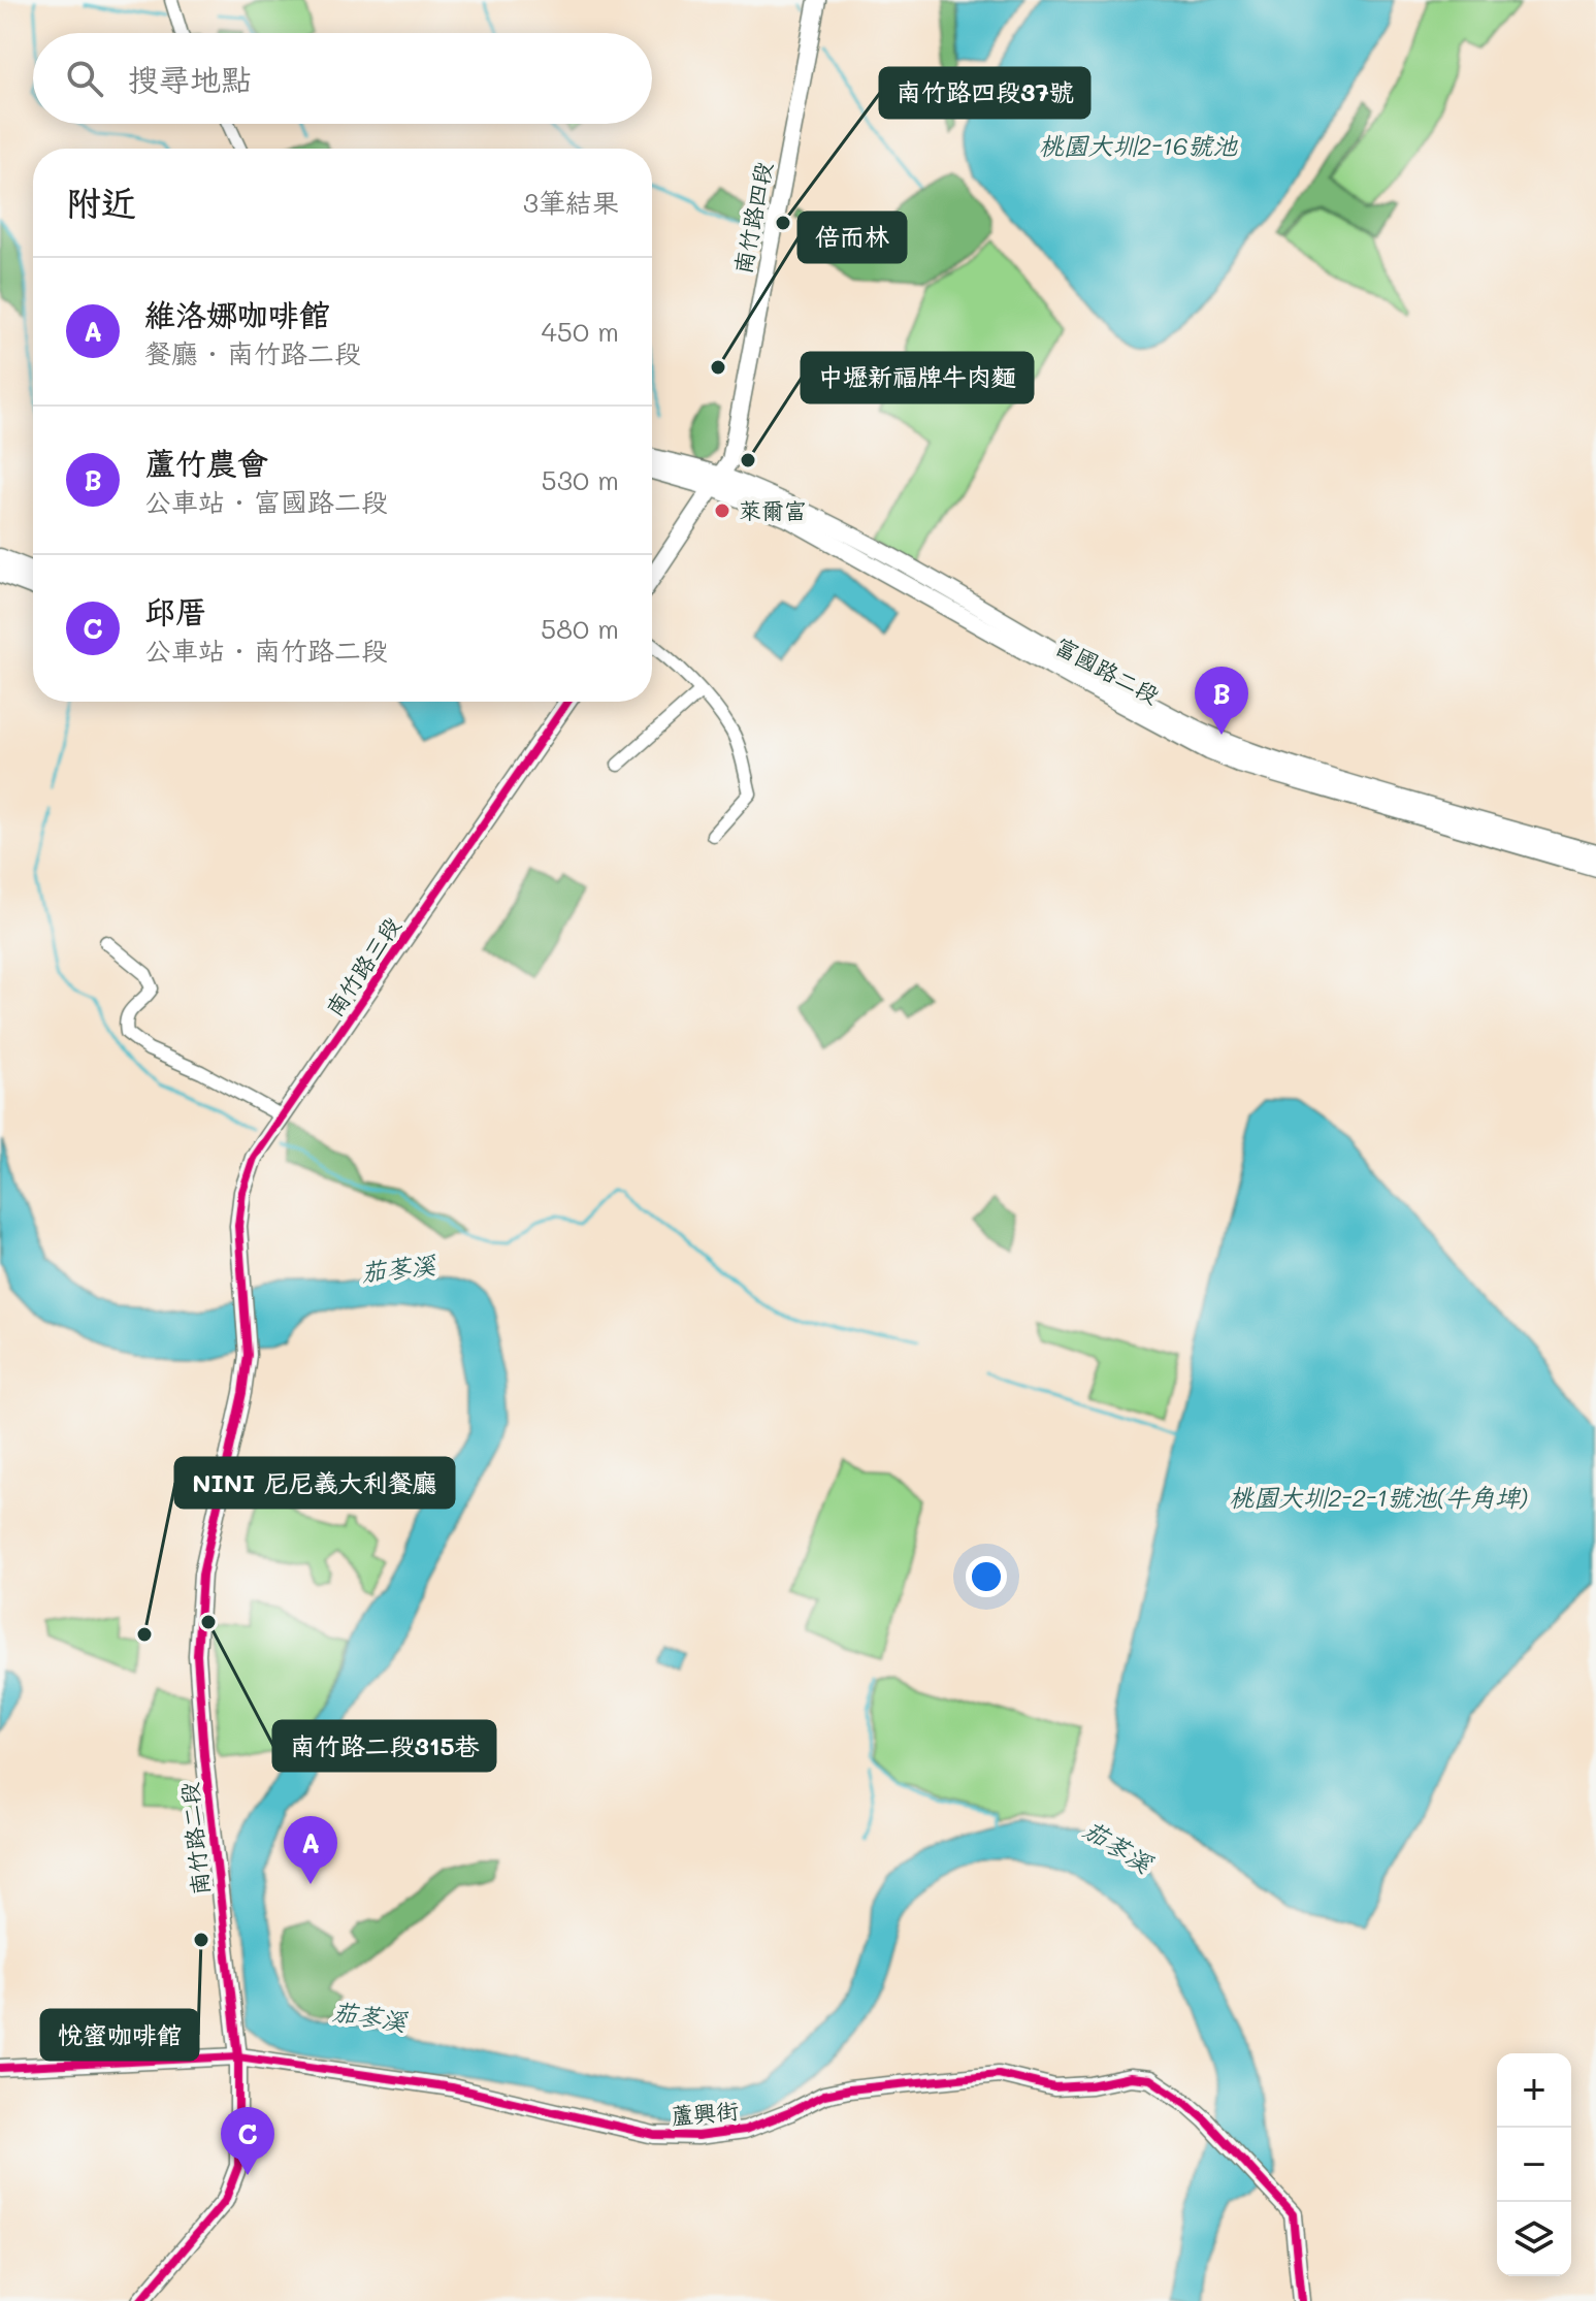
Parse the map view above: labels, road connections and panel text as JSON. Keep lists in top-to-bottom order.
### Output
{
  "streets": {
    "street": [
      "南竹路四段",
      "富國路二段",
      "南竹路三段",
      "南竹路二段",
      "蘆興街"
    ]
  },
  "crossings": [
    ["南竹路四段", "富國路二段"],
    ["南竹路三段", "南竹路二段"],
    ["南竹路二段", "蘆興街"]
  ],
  "water": ["桃園大圳2-16號池", "茄苳溪", "桃園大圳2-2-1號池(牛角埤)"],
  "places": [
    "南竹路四段37號",
    "倍而林",
    "中壢新福牌牛肉麵",
    "萊爾富",
    "南竹路二段315巷",
    "NINI 尼尼義大利餐廳",
    "悅蜜咖啡館"
  ],
  "page": {
    "search": "搜尋地點",
    "heading": ["附近", "3筆結果"],
    "list": [
      {
        "mark": "A",
        "name": "維洛娜咖啡館",
        "note": "餐廳 · 南竹路二段",
        "value": "450 m"
      },
      {
        "mark": "B",
        "name": "蘆竹農會",
        "note": "公車站 · 富國路二段",
        "value": "530 m"
      },
      {
        "mark": "C",
        "name": "邱厝",
        "note": "公車站 · 南竹路二段",
        "value": "580 m"
      }
    ],
    "pins": ["B", "A", "C"],
    "map_buttons": ["+", "−"]
  }
}
